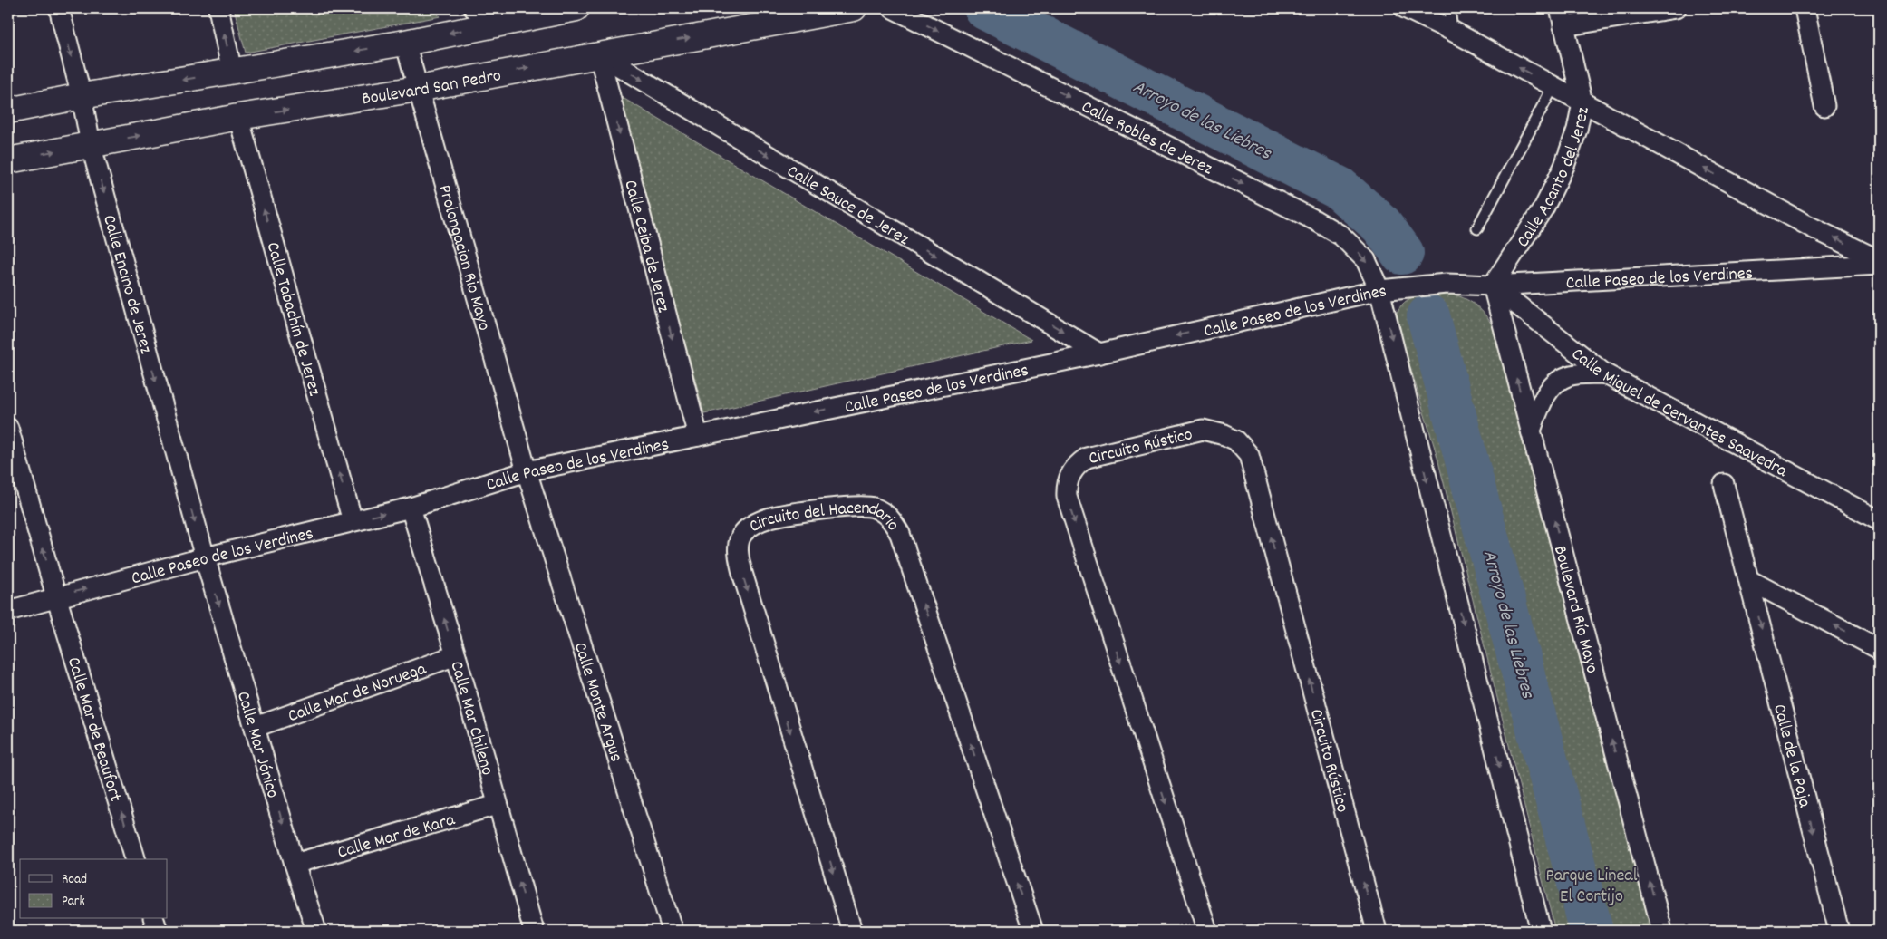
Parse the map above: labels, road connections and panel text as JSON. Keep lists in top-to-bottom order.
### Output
{
  "streets": {
    "street": [
      "Boulevard San Pedro",
      "Calle Robles de Jerez",
      "Calle Acanto del Jerez",
      "Calle Sauce de Jerez",
      "Calle Ceiba de Jerez",
      "Prolongacion Rio Mayo",
      "Calle Paseo de los Verdines",
      "Calle Encino de Jerez",
      "Calle Tabachín de Jerez",
      "Calle Miguel de Cervantes Saavedra",
      "Circuito Rústico",
      "Circuito del Hacendario",
      "Boulevard Río Mayo",
      "Calle Mar de Noruega",
      "Calle Monte Argus",
      "Calle Mar Chileno",
      "Calle Mar de Beaufort",
      "Calle Mar Jónico",
      "Calle de la Paja",
      "Calle Mar de Kara"
    ]
  },
  "crossings": [
    ["Boulevard San Pedro", "Calle Sauce de Jerez"],
    ["Boulevard San Pedro", "Calle Ceiba de Jerez"],
    ["Boulevard San Pedro", "Prolongacion Rio Mayo"],
    ["Boulevard San Pedro", "Calle Encino de Jerez"],
    ["Boulevard San Pedro", "Calle Tabachín de Jerez"],
    ["Calle Robles de Jerez", "Calle Paseo de los Verdines"],
    ["Calle Acanto del Jerez", "Calle Paseo de los Verdines"],
    ["Calle Acanto del Jerez", "Calle Miguel de Cervantes Saavedra"],
    ["Calle Acanto del Jerez", "Boulevard Río Mayo"],
    ["Calle Sauce de Jerez", "Calle Ceiba de Jerez"],
    ["Calle Sauce de Jerez", "Calle Paseo de los Verdines"],
    ["Calle Ceiba de Jerez", "Calle Paseo de los Verdines"],
    ["Prolongacion Rio Mayo", "Calle Paseo de los Verdines"],
    ["Prolongacion Rio Mayo", "Calle Monte Argus"],
    ["Calle Paseo de los Verdines", "Calle Encino de Jerez"],
    ["Calle Paseo de los Verdines", "Calle Tabachín de Jerez"],
    ["Calle Paseo de los Verdines", "Calle Miguel de Cervantes Saavedra"],
    ["Calle Paseo de los Verdines", "Boulevard Río Mayo"],
    ["Calle Paseo de los Verdines", "Calle Monte Argus"],
    ["Calle Paseo de los Verdines", "Calle Mar Chileno"],
    ["Calle Paseo de los Verdines", "Calle Mar de Beaufort"],
    ["Calle Paseo de los Verdines", "Calle Mar Jónico"],
    ["Calle Encino de Jerez", "Calle Mar Jónico"],
    ["Calle Miguel de Cervantes Saavedra", "Boulevard Río Mayo"],
    ["Calle Mar de Noruega", "Calle Mar Chileno"],
    ["Calle Mar de Noruega", "Calle Mar Jónico"],
    ["Calle Mar Chileno", "Calle Mar de Kara"],
    ["Calle Mar Jónico", "Calle Mar de Kara"]
  ],
  "one_way": [
    "Calle Robles de Jerez",
    "Calle Sauce de Jerez",
    "Calle Ceiba de Jerez",
    "Calle Encino de Jerez",
    "Calle Tabachín de Jerez",
    "Calle Mar Chileno",
    "Calle Mar de Beaufort",
    "Calle Mar Jónico",
    "Calle de la Paja"
  ],
  "water": ["Arroyo de las Liebres"],
  "parks": ["Parque Lineal El Cortijo"],
  "legend": ["Road", "Park"]
}
